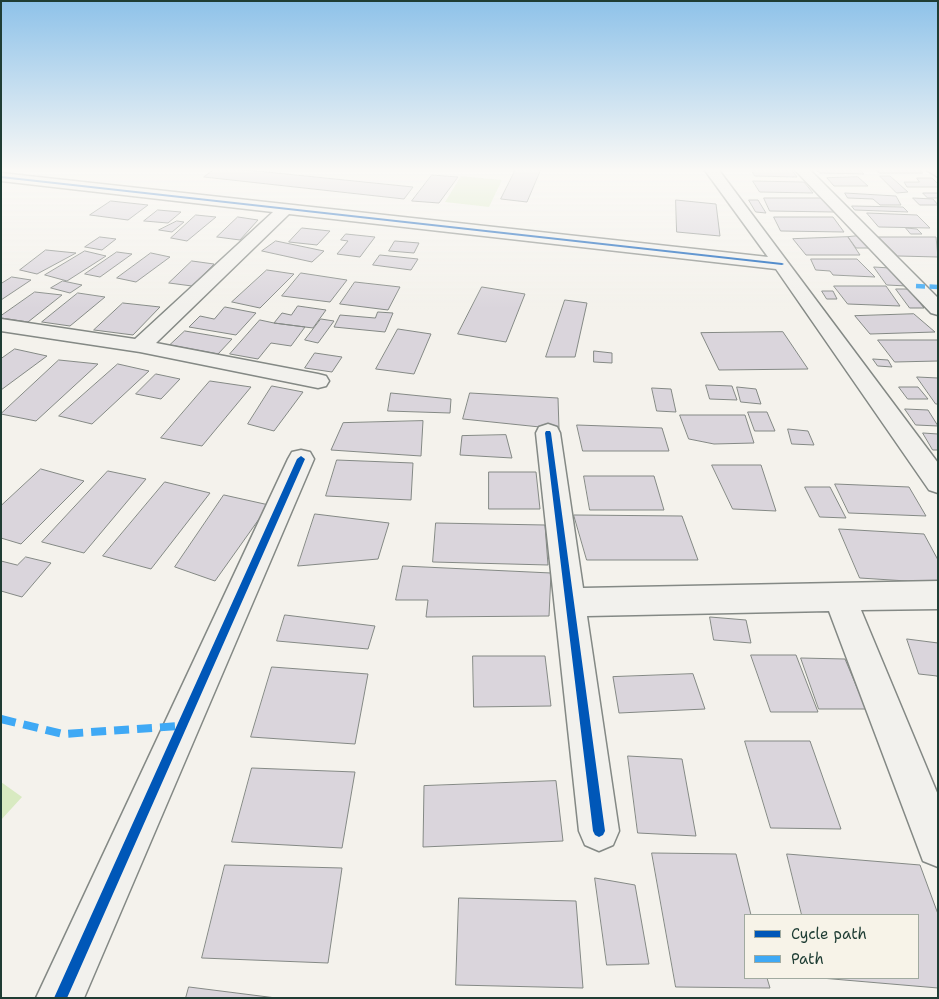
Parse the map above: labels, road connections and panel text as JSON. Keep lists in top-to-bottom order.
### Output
{
  "legend": ["Cycle path", "Path"]
}
